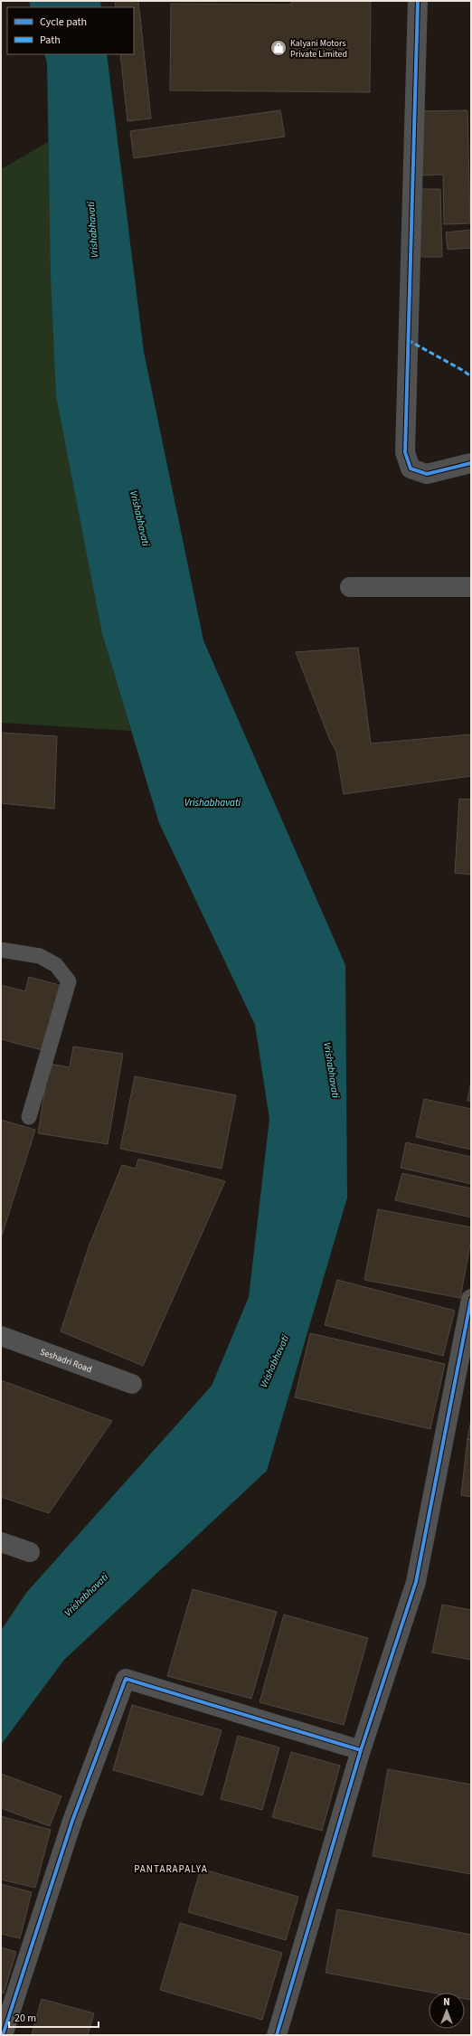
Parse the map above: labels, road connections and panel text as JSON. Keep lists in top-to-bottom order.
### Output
{
  "streets": {
    "street": ["Seshadri Road"]
  },
  "districts": ["PANTARAPALYA"],
  "water": ["Vrishabhavati"],
  "places": {
    "shop": ["Kalyani Motors Private Limited"]
  },
  "legend": ["Cycle path", "Path"],
  "scale_bar": "20 m",
  "north": "top"
}
